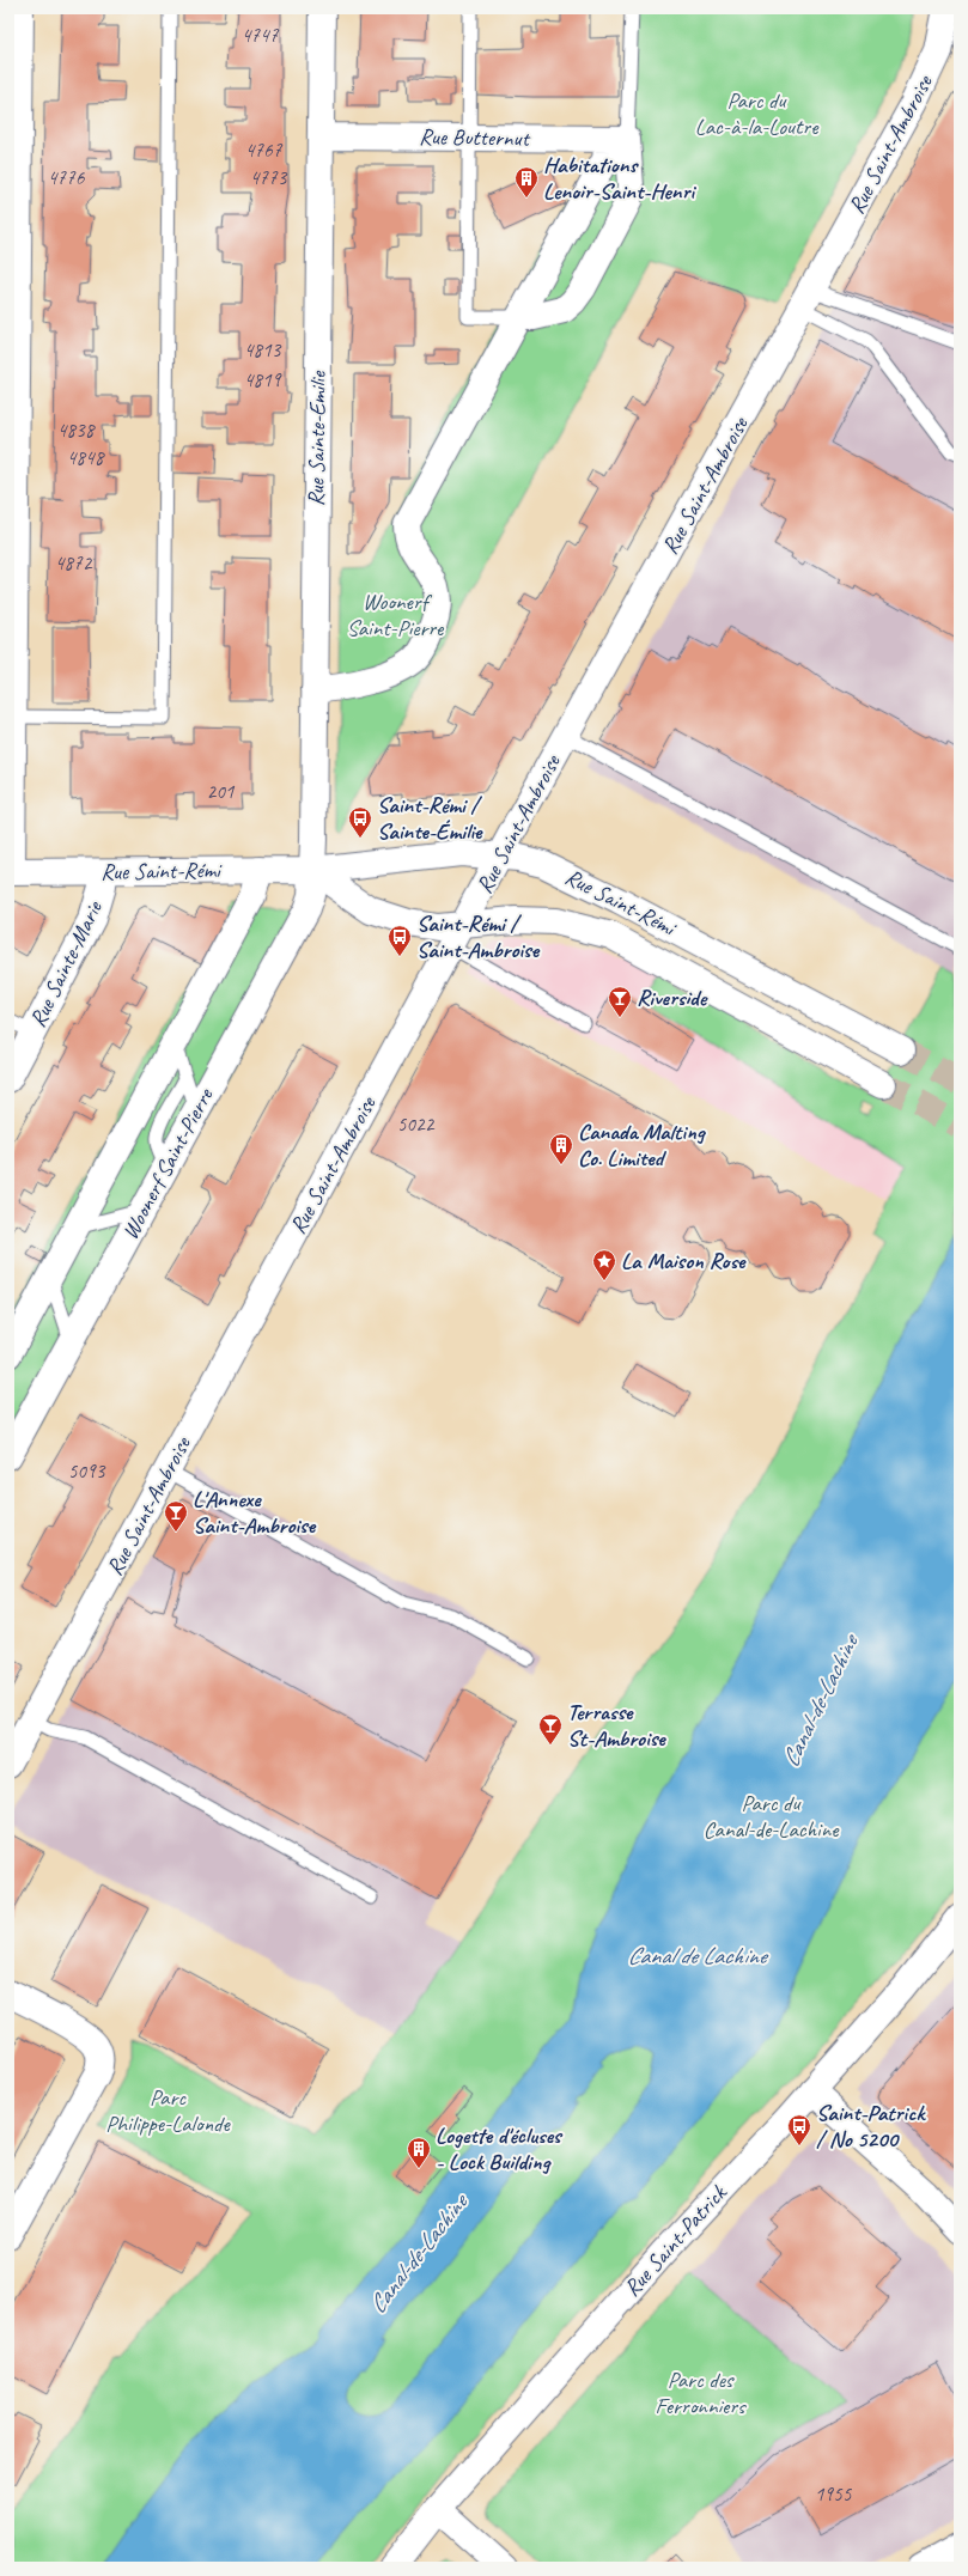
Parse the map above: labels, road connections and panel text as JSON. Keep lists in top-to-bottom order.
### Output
{
  "streets": {
    "street": [
      "Rue Butternut",
      "Rue Saint-Ambroise",
      "Rue Sainte-Emilie",
      "Rue Saint-Rémi",
      "Rue Sainte-Marie",
      "Woonerf Saint-Pierre",
      "Rue Saint-Patrick"
    ]
  },
  "crossings": [
    ["Rue Butternut", "Rue Sainte-Emilie"],
    ["Rue Saint-Ambroise", "Rue Saint-Rémi"],
    ["Rue Sainte-Emilie", "Rue Saint-Rémi"],
    ["Rue Sainte-Emilie", "Woonerf Saint-Pierre"],
    ["Rue Saint-Rémi", "Rue Sainte-Marie"],
    ["Rue Saint-Rémi", "Woonerf Saint-Pierre"]
  ],
  "water": ["Canal-de-Lachine", "Canal de Lachine"],
  "parks": [
    "Parc du Lac-à-la-Loutre",
    "Woonerf Saint-Pierre",
    "Parc du Canal-de-Lachine",
    "Parc Philippe-Lalonde",
    "Parc des Ferronniers"
  ],
  "places": {
    "building": ["Habitations Lenoir-Saint-Henri", "Canada Malting Co. Limited", "Logette d'écluses - Lock Building"],
    "bus stop": ["Saint-Rémi / Sainte-Émilie", "Saint-Rémi / Saint-Ambroise", "Saint-Patrick / No 5200"],
    "bar": ["Riverside", "L'Annexe Saint-Ambroise", "Terrasse St-Ambroise"],
    "place": ["La Maison Rose"]
  },
  "house_numbers": [
    "4747",
    "4767",
    "4776",
    "4773",
    "4813",
    "4819",
    "4838",
    "4848",
    "4872",
    "201",
    "5022",
    "5093",
    "1955"
  ]
}
